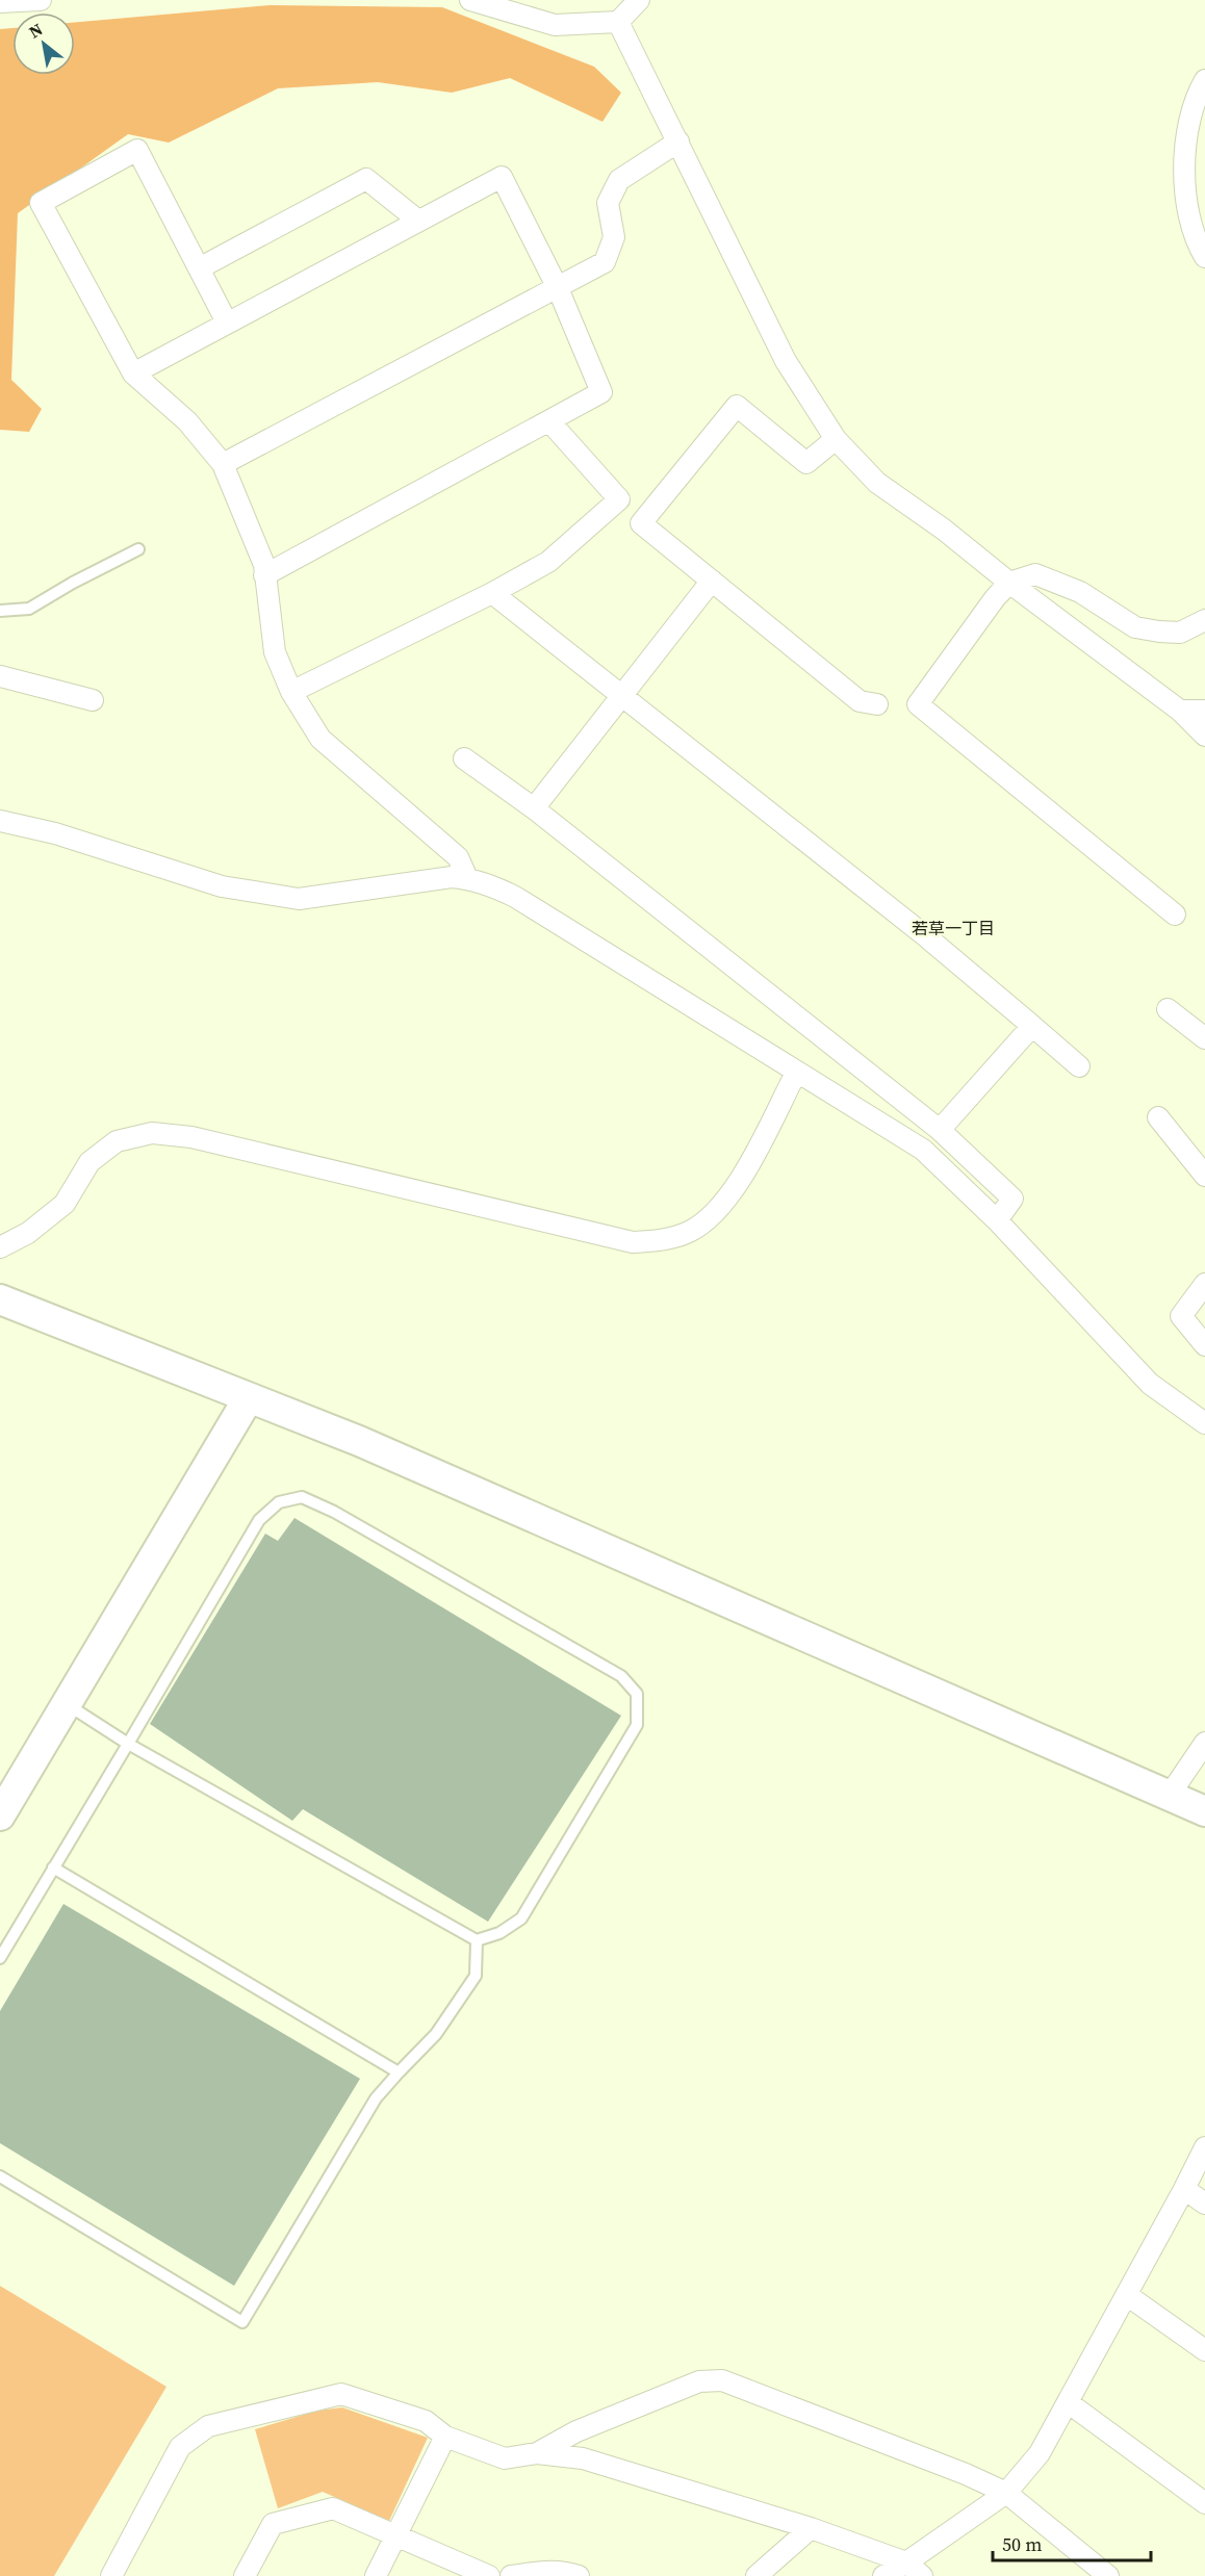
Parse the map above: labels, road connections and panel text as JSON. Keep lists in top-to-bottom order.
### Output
{
  "districts": ["若草一丁目"],
  "scale_bar": "50 m",
  "north": "top left"
}
